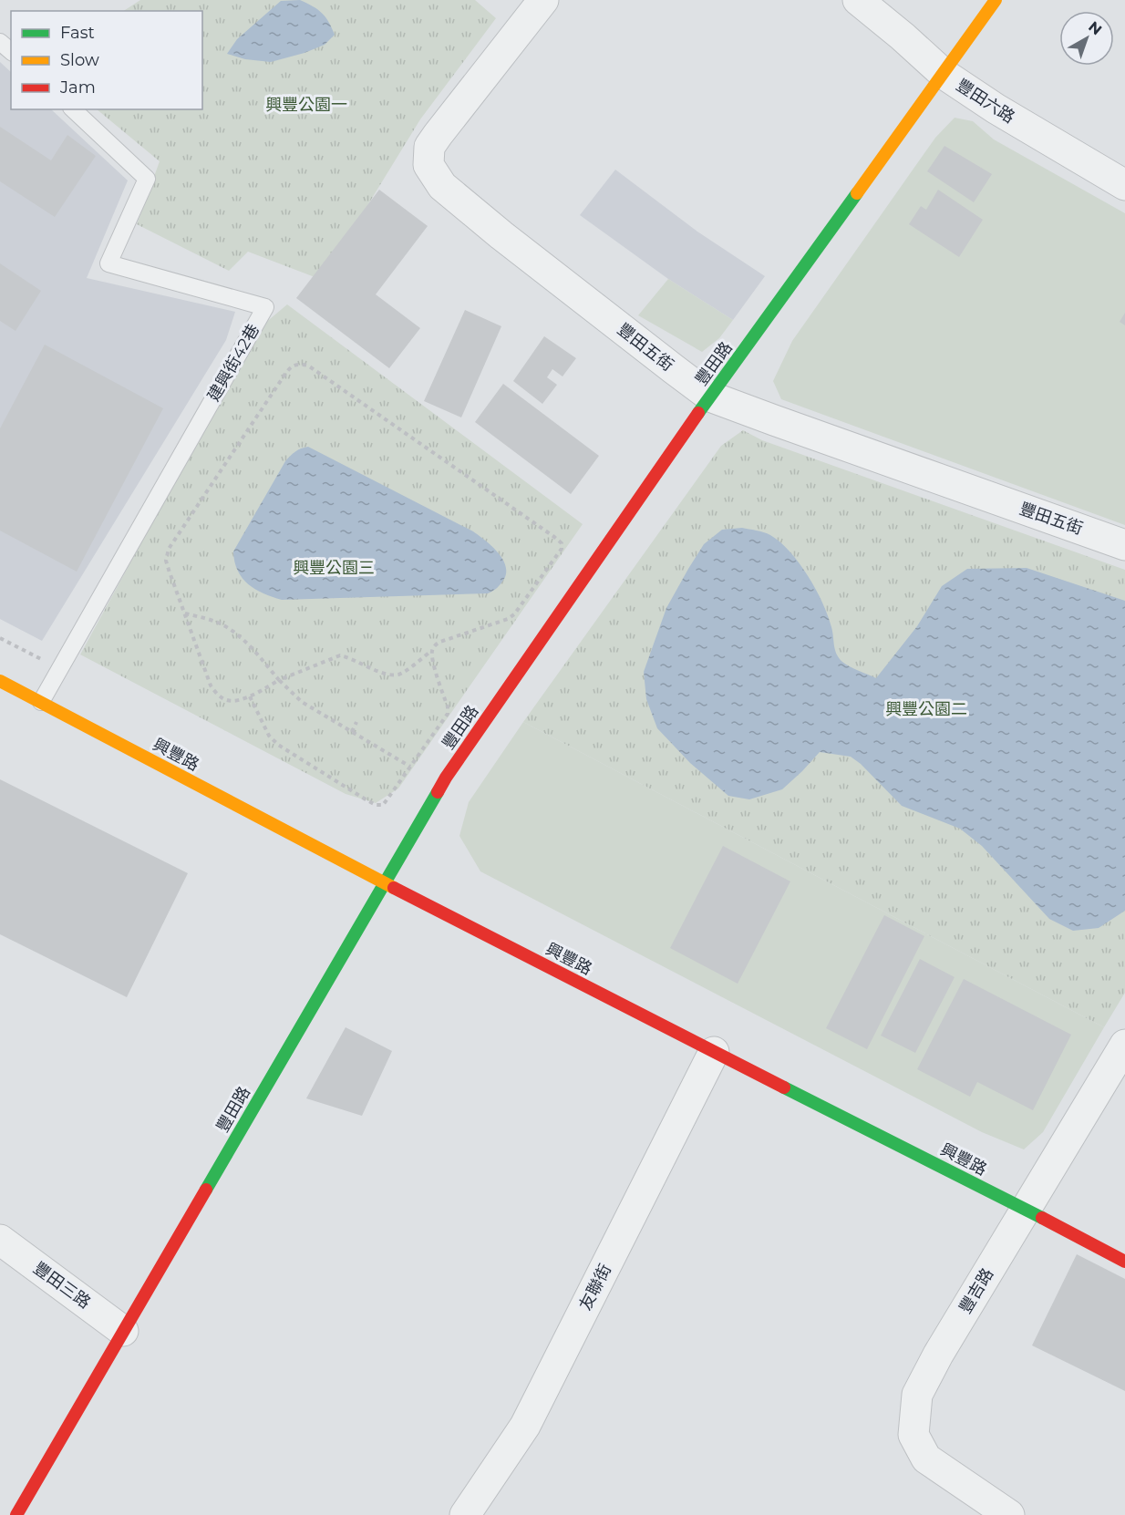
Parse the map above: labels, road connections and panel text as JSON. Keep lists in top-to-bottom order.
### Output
{
  "streets": {
    "street": [
      "豐田六路",
      "豐田五街",
      "豐田路",
      "興豐路",
      "豐田三路",
      "友聯街",
      "豐吉路"
    ],
    "lane": ["建興街42巷"]
  },
  "crossings": [
    ["豐田六路", "豐田路"],
    ["豐田五街", "豐田路"],
    ["建興街42巷", "興豐路"],
    ["豐田路", "興豐路"],
    ["豐田路", "豐田三路"],
    ["興豐路", "友聯街"],
    ["興豐路", "豐吉路"]
  ],
  "parks": ["興豐公園一", "興豐公園三", "興豐公園二"],
  "legend": ["Fast", "Slow", "Jam"],
  "north": "top right"
}
